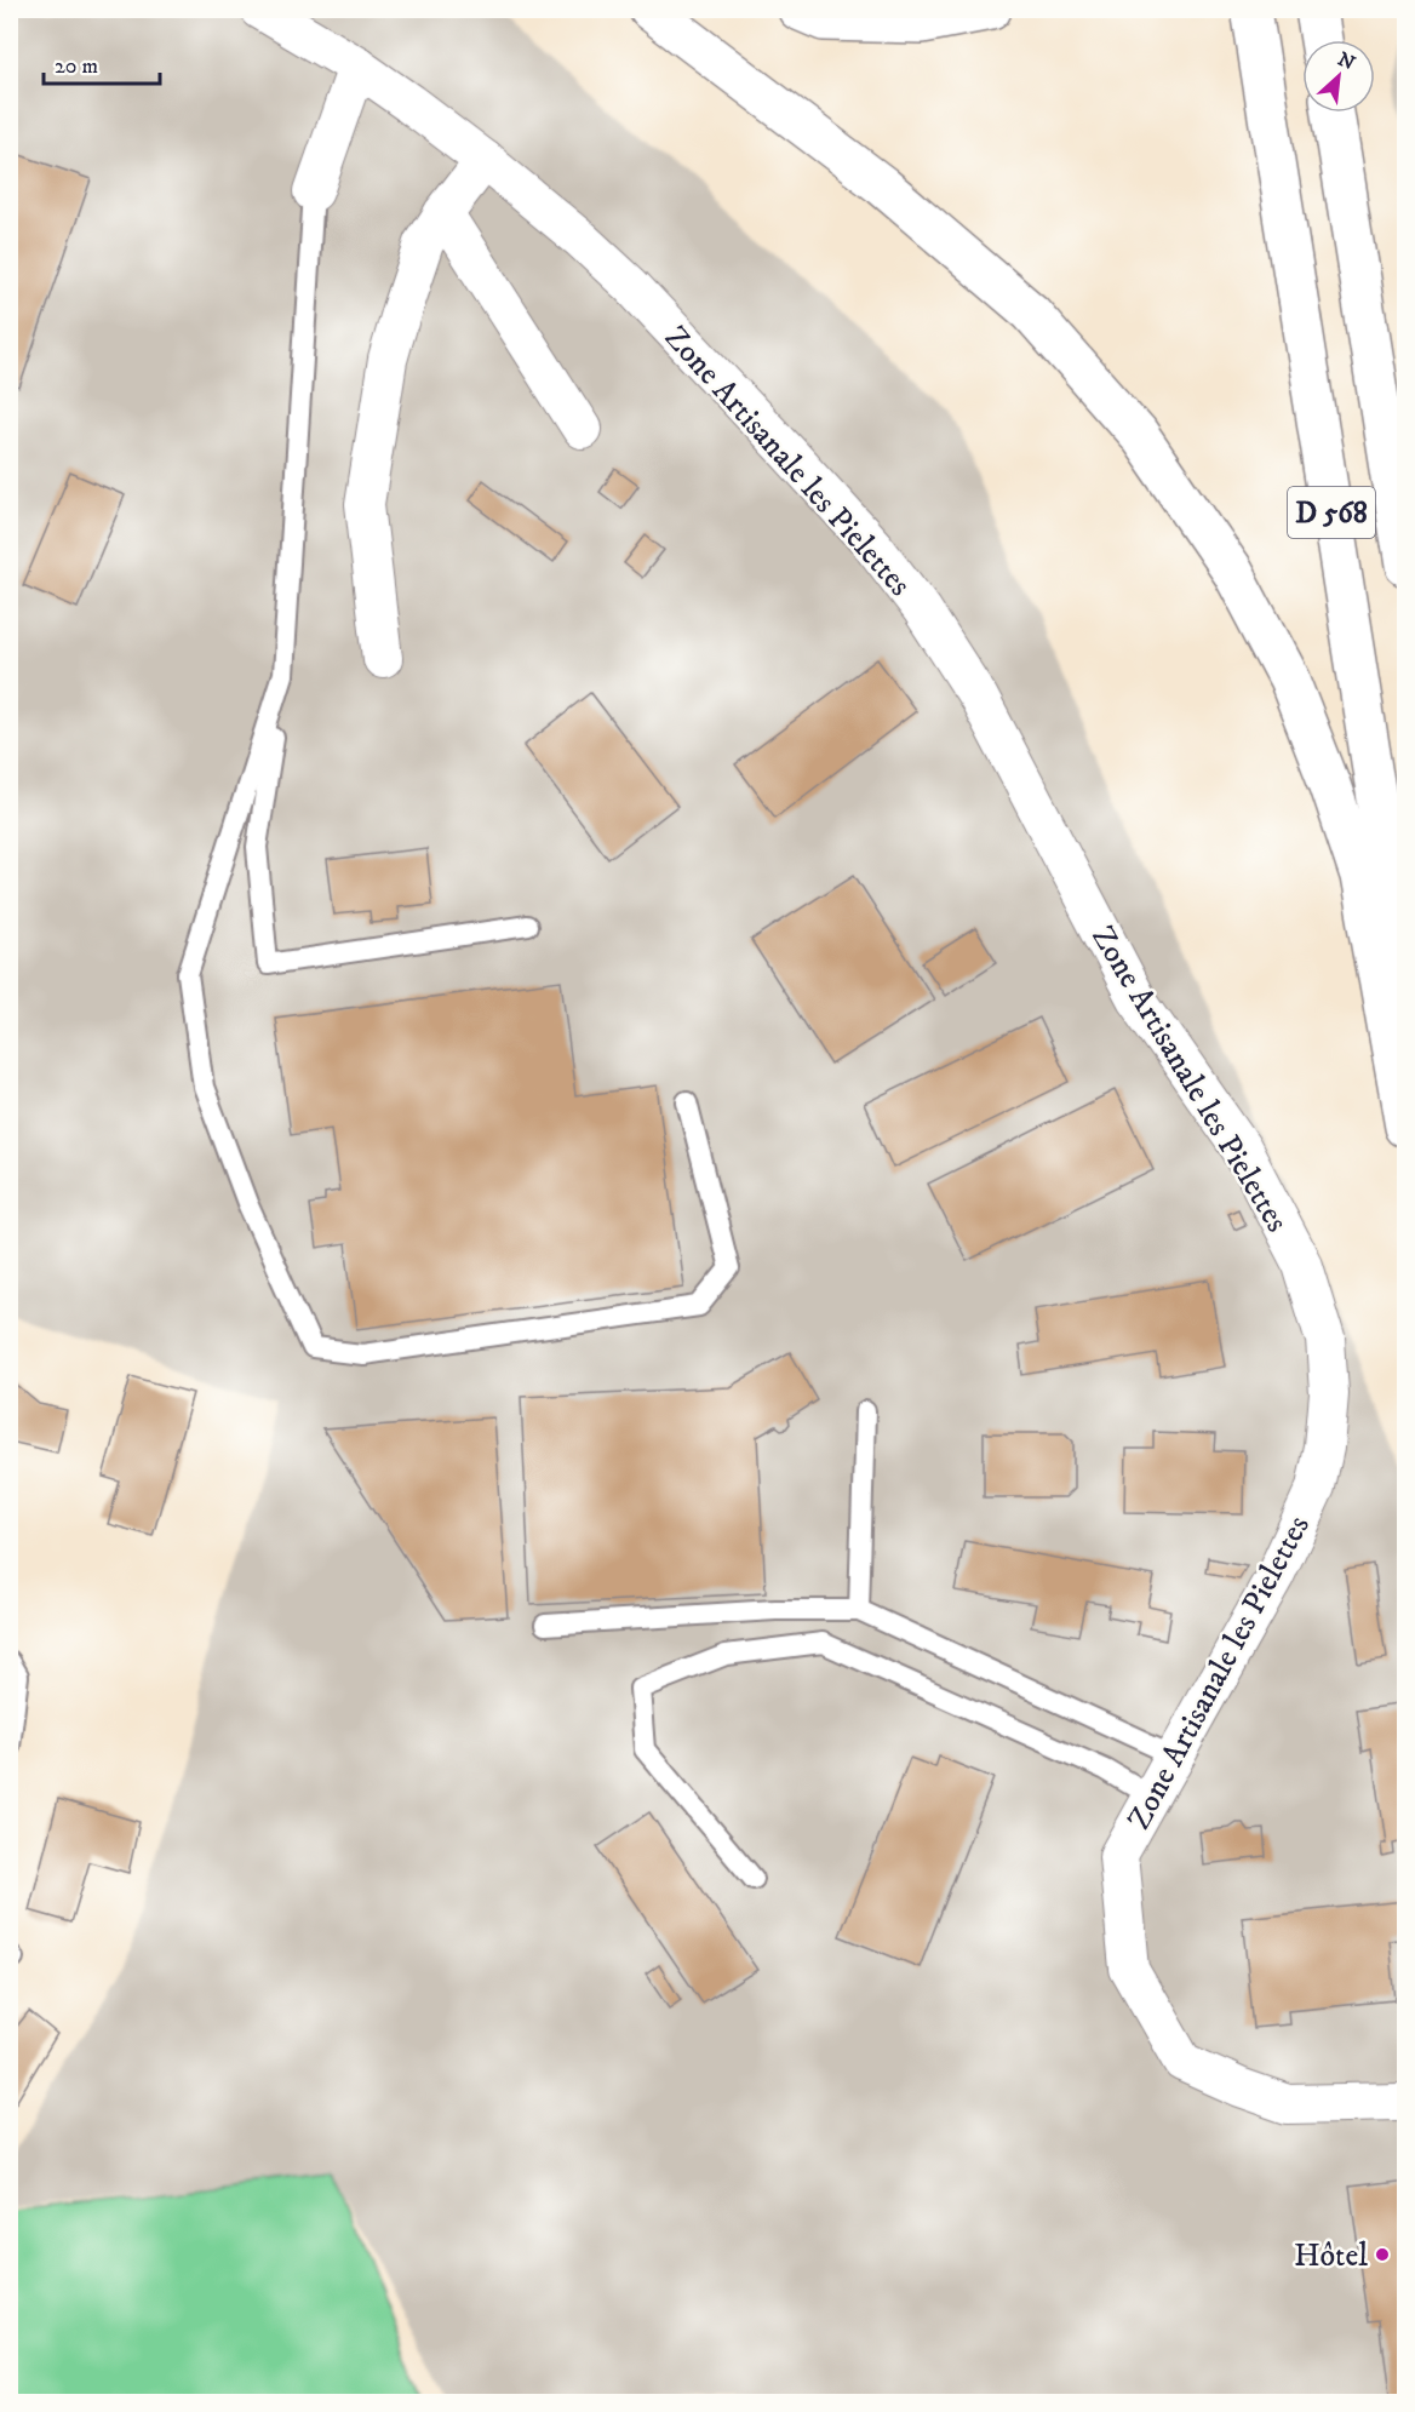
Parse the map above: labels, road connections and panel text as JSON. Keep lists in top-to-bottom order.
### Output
{
  "streets": {
    "main road": ["D 568"],
    "street": ["Zone Artisanale les Pielettes"]
  },
  "places": ["Hôtel"],
  "scale_bar": "20 m",
  "north": "top right"
}
